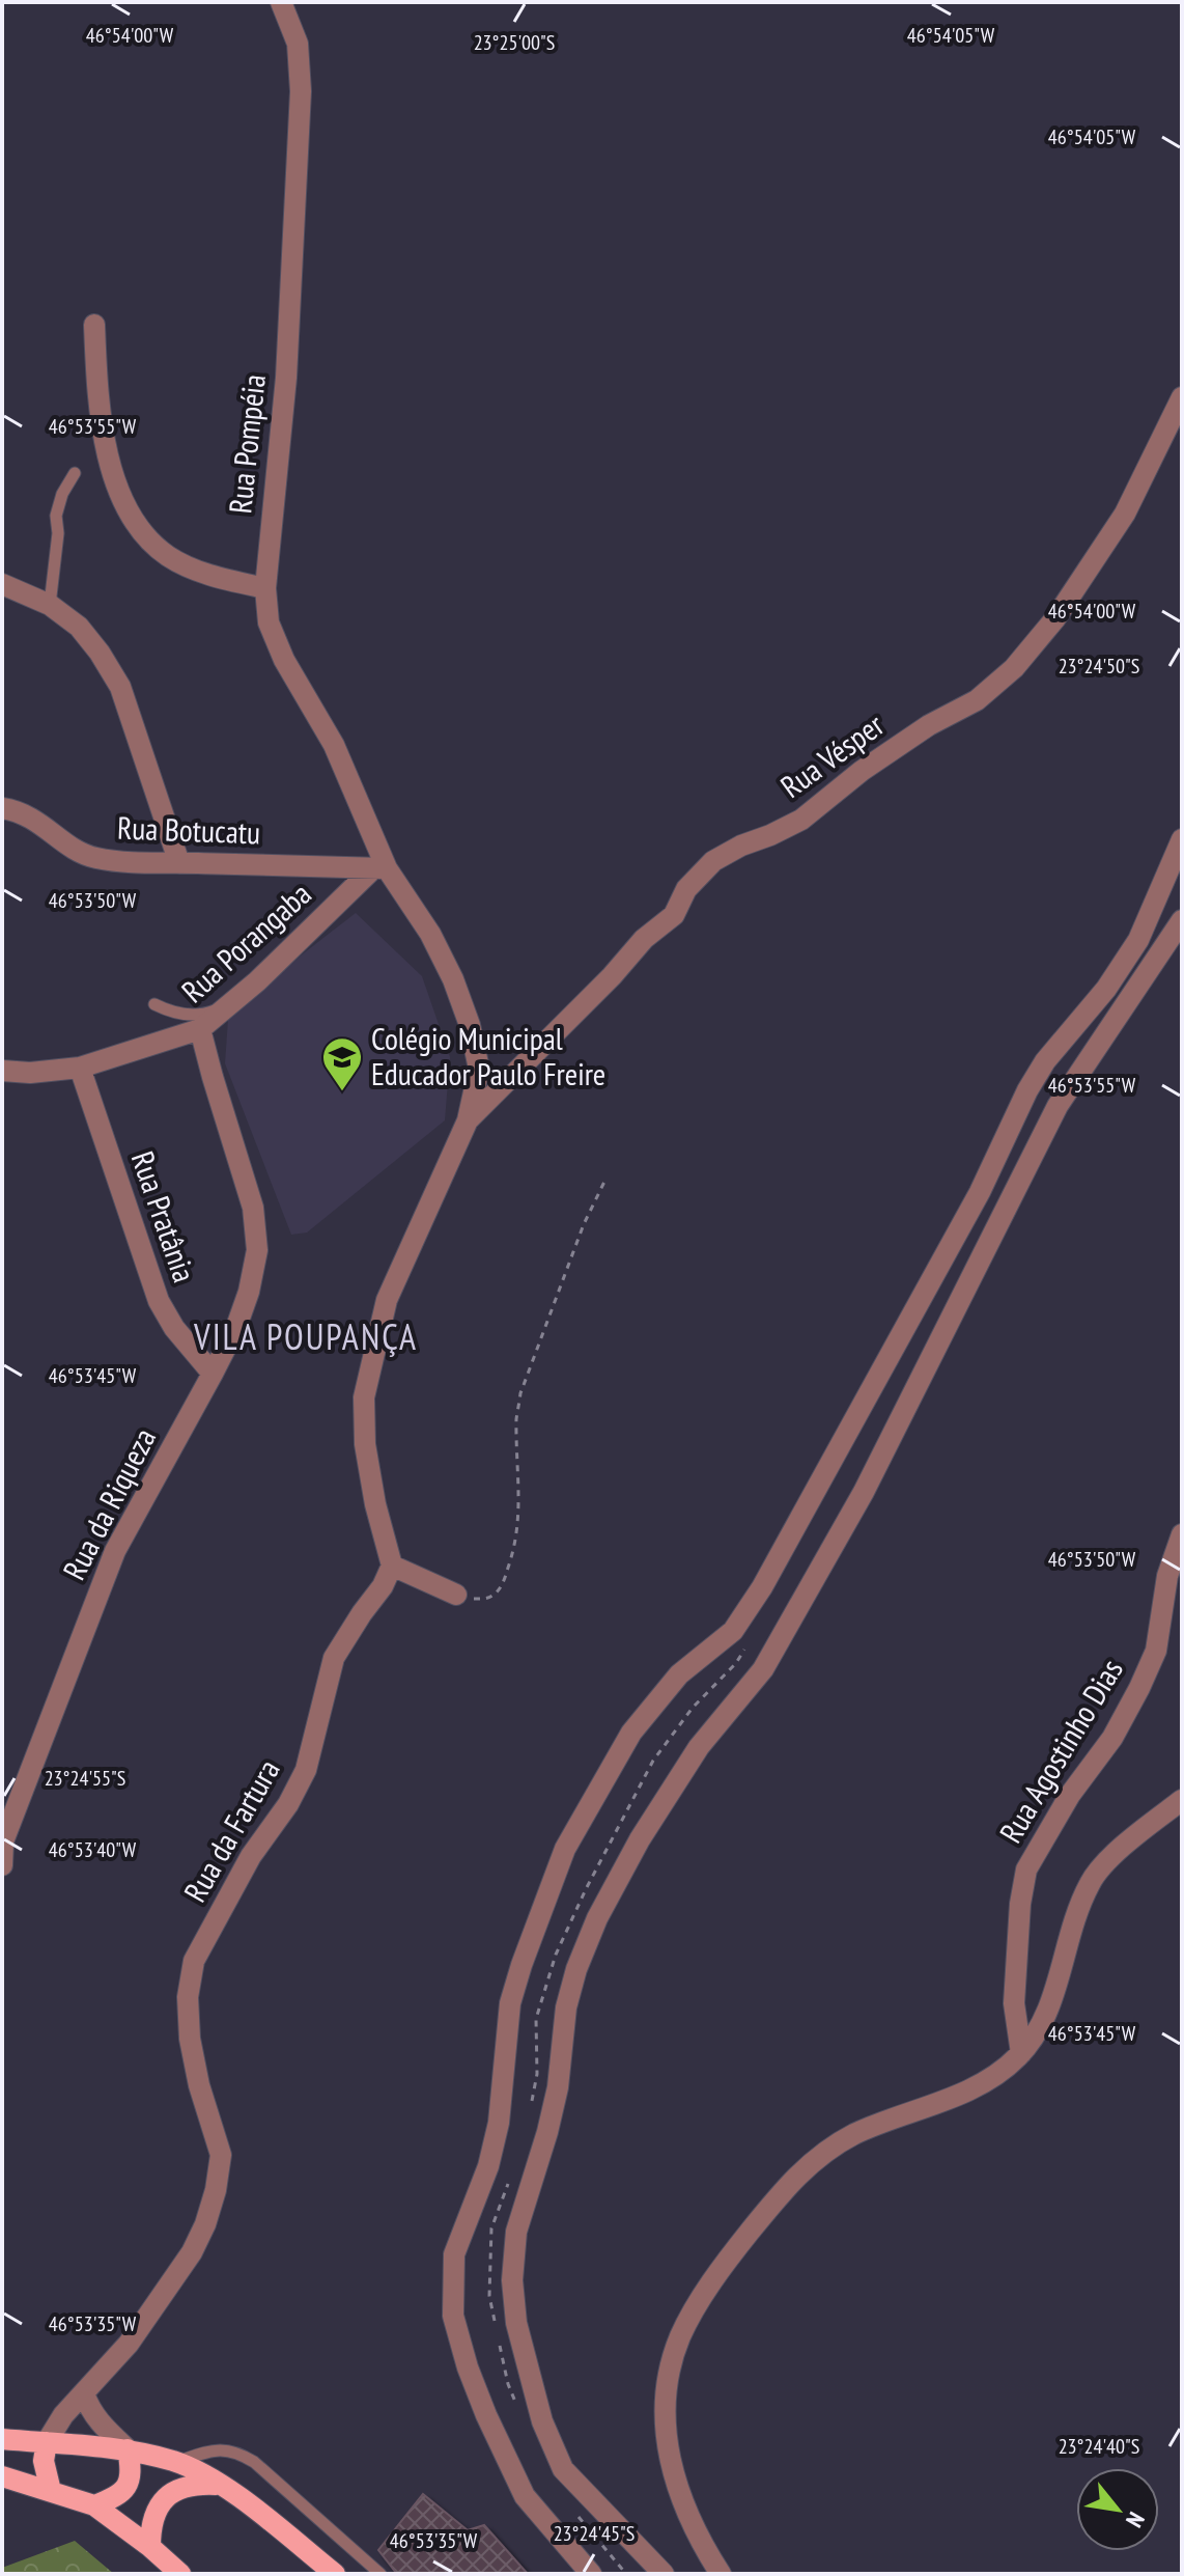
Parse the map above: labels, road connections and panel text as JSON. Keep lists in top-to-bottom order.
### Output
{
  "streets": {
    "street": [
      "Rua Pompéia",
      "Rua Vésper",
      "Rua Botucatu",
      "Rua Porangaba",
      "Rua Pratânia",
      "Rua da Riqueza",
      "Rua Agostinho Dias",
      "Rua da Fartura"
    ]
  },
  "crossings": [
    ["Rua Pompéia", "Rua Botucatu"],
    ["Rua Pompéia", "Rua Porangaba"],
    ["Rua Botucatu", "Rua Porangaba"],
    ["Rua Porangaba", "Rua Pratânia"],
    ["Rua Porangaba", "Rua da Riqueza"],
    ["Rua Pratânia", "Rua da Riqueza"]
  ],
  "districts": ["VILA POUPANÇA"],
  "places": {
    "school or university": ["Colégio Municipal Educador Paulo Freire"]
  },
  "north": "bottom right",
  "coordinates": [
    "46°54'00\"W",
    "46°54'05\"W",
    "23°25'00\"S",
    "46°53'55\"W",
    "23°24'50\"S",
    "46°53'50\"W",
    "46°53'45\"W",
    "23°24'55\"S",
    "46°53'40\"W",
    "46°53'35\"W",
    "23°24'40\"S",
    "23°24'45\"S"
  ]
}
